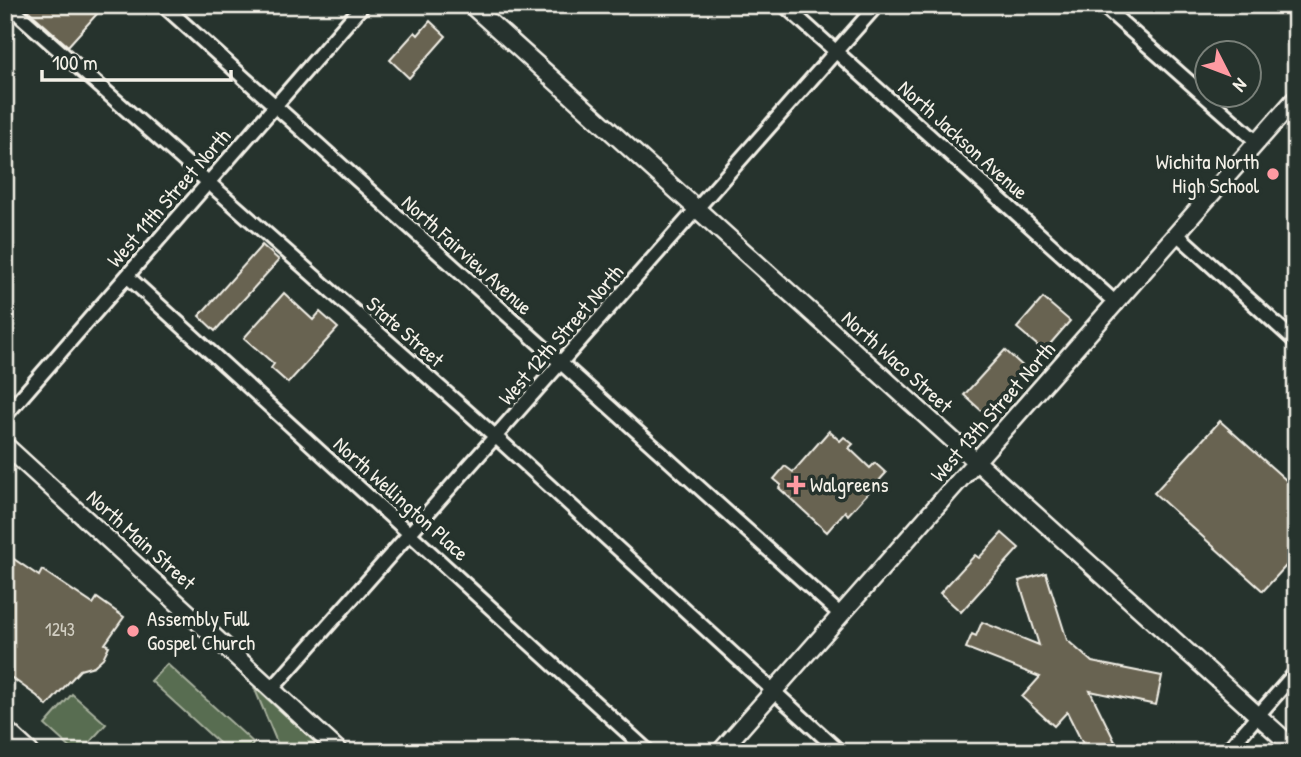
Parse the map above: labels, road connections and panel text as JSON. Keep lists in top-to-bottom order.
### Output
{
  "streets": {
    "street": [
      "North Jackson Avenue",
      "West 11th Street North",
      "North Fairview Avenue",
      "State Street",
      "West 12th Street North",
      "North Waco Street",
      "West 13th Street North",
      "North Wellington Place",
      "North Main Street"
    ]
  },
  "crossings": [
    ["North Jackson Avenue", "West 12th Street North"],
    ["North Jackson Avenue", "West 13th Street North"],
    ["West 11th Street North", "North Fairview Avenue"],
    ["West 11th Street North", "State Street"],
    ["West 11th Street North", "North Wellington Place"],
    ["North Fairview Avenue", "West 12th Street North"],
    ["North Fairview Avenue", "West 13th Street North"],
    ["State Street", "West 12th Street North"],
    ["State Street", "West 13th Street North"],
    ["West 12th Street North", "North Waco Street"],
    ["West 12th Street North", "North Wellington Place"],
    ["West 12th Street North", "North Main Street"],
    ["North Waco Street", "West 13th Street North"]
  ],
  "places": {
    "other": ["Wichita North High School", "Assembly Full Gospel Church"],
    "health": ["Walgreens"]
  },
  "house_numbers": ["1243"],
  "scale_bar": "100 m",
  "north": "bottom right"
}
